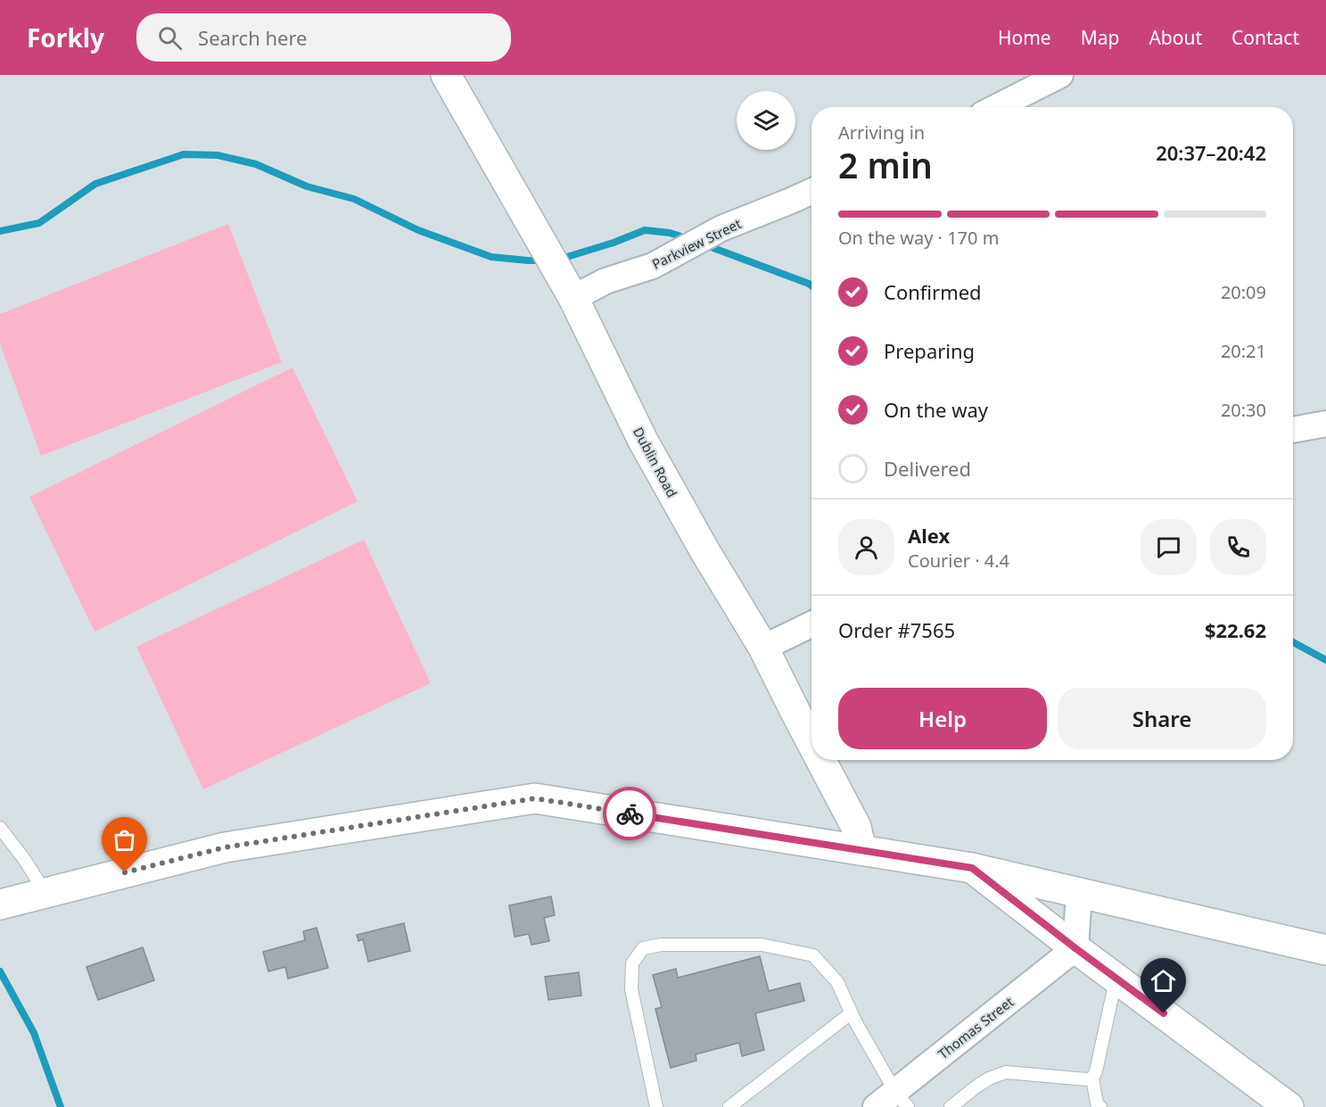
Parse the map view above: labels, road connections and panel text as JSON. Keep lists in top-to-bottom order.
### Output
{
  "streets": {
    "main road": ["Dublin Road"],
    "street": ["Parkview Street", "Thomas Street"]
  },
  "crossings": [
    ["Parkview Street", "Dublin Road"]
  ],
  "page": {
    "header": "Forkly",
    "search": "Search here",
    "nav": [
      "Home",
      "Map",
      "About",
      "Contact"
    ],
    "heading": ["2 min", "Arriving in", "20:37–20:42"],
    "panel": [
      "Alex",
      "Courier · 4.4",
      "Order #7565",
      "$22.62"
    ],
    "bar": "On the way · 170 m",
    "list": [
      ["Confirmed", "20:09"],
      ["Preparing", "20:21"],
      ["On the way", "20:30"],
      "Delivered"
    ],
    "buttons": ["Help", "Share"]
  }
}
